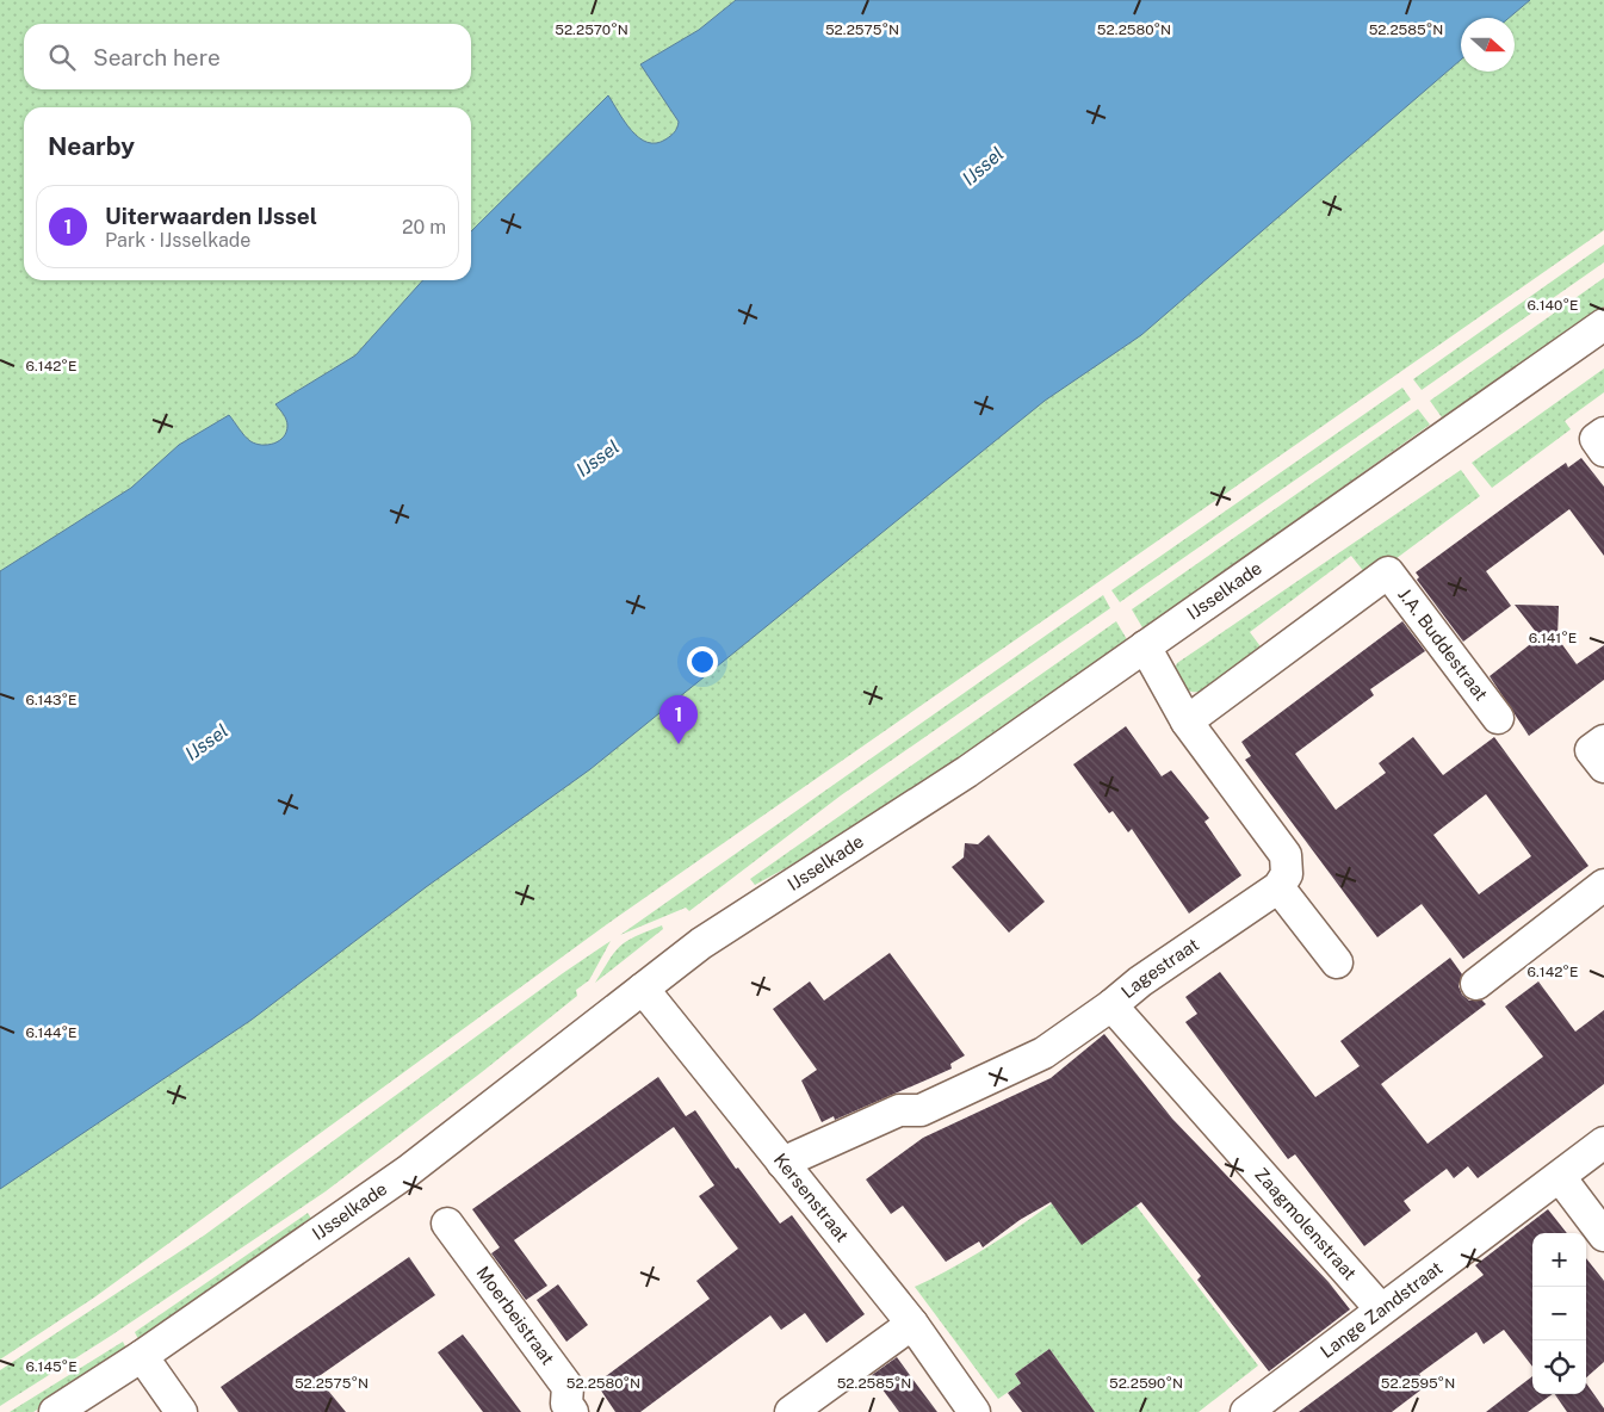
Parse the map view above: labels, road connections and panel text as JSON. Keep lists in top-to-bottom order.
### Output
{
  "streets": {
    "street": [
      "IJsselkade",
      "J.A. Buddestraat",
      "Lagestraat",
      "Kersenstraat",
      "Zaagmolenstraat",
      "Lange Zandstraat",
      "Moerbeistraat"
    ]
  },
  "crossings": [
    ["IJsselkade", "Kersenstraat"],
    ["Lagestraat", "Kersenstraat"],
    ["Lagestraat", "Zaagmolenstraat"],
    ["Zaagmolenstraat", "Lange Zandstraat"]
  ],
  "water": ["IJssel"],
  "north": "right",
  "page": {
    "search": "Search here",
    "heading": "Nearby",
    "list": [
      {
        "mark": "1",
        "name": "Uiterwaarden IJssel",
        "note": "Park · IJsselkade",
        "value": "20 m"
      }
    ],
    "pins": "1",
    "map_buttons": ["+", "−"]
  },
  "coordinates": [
    "52.2575°N",
    "52.2580°N",
    "52.2585°N",
    "52.2570°N",
    "6.140°E",
    "6.142°E",
    "6.141°E",
    "6.143°E",
    "6.144°E",
    "6.145°E",
    "52.2590°N",
    "52.2595°N"
  ]
}
